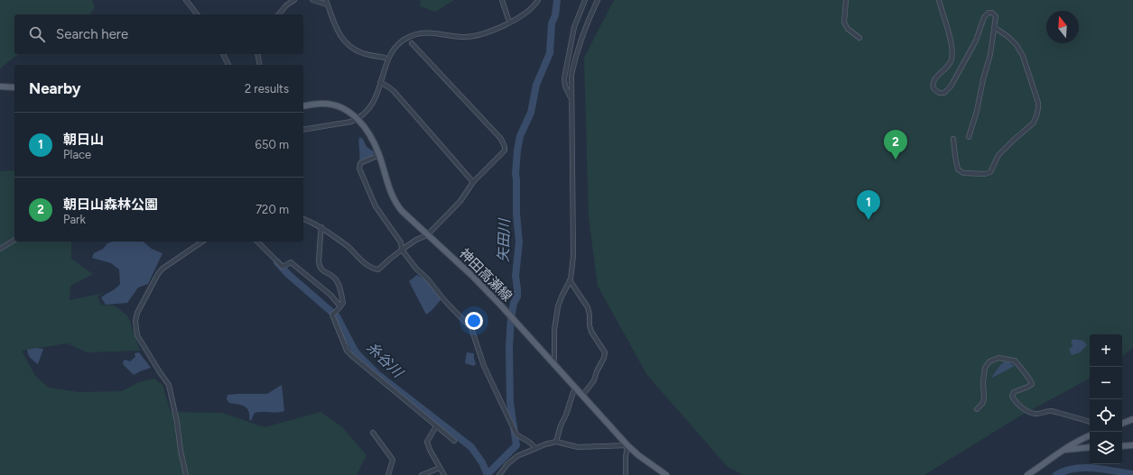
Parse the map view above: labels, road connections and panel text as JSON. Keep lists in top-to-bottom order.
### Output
{
  "streets": {
    "main road": ["神田高瀬線"]
  },
  "water": ["矢田川", "糸谷川"],
  "north": "top",
  "page": {
    "search": "Search here",
    "heading": ["Nearby", "2 results"],
    "list": [
      {
        "mark": "1",
        "name": "朝日山",
        "note": "Place",
        "value": "650 m"
      },
      {
        "mark": "2",
        "name": "朝日山森林公園",
        "note": "Park",
        "value": "720 m"
      }
    ],
    "pins": ["2", "1"],
    "map_buttons": ["+", "−"]
  }
}
